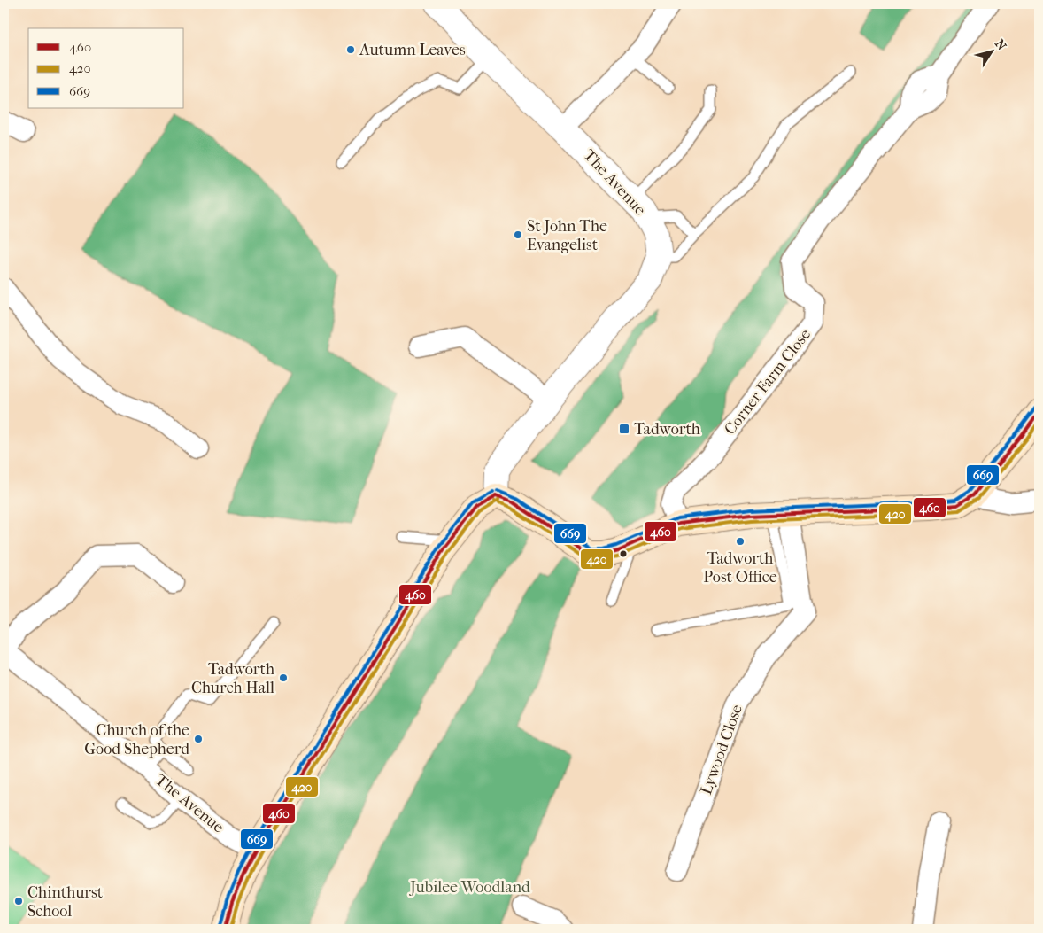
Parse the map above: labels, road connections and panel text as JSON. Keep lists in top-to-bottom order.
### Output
{
  "streets": {
    "street": ["The Avenue", "Corner Farm Close", "Lywood Close"]
  },
  "parks": ["Jubilee Woodland"],
  "places": {
    "other": [
      "Autumn Leaves",
      "St John The Evangelist",
      "Tadworth Post Office",
      "Tadworth Church Hall",
      "Church of the Good Shepherd",
      "Chinthurst School"
    ],
    "transit": ["Tadworth"]
  },
  "lines": ["transit line 669", "transit line 460", "transit line 420"],
  "legend": ["460", "420", "669"],
  "north": "top right"
}
